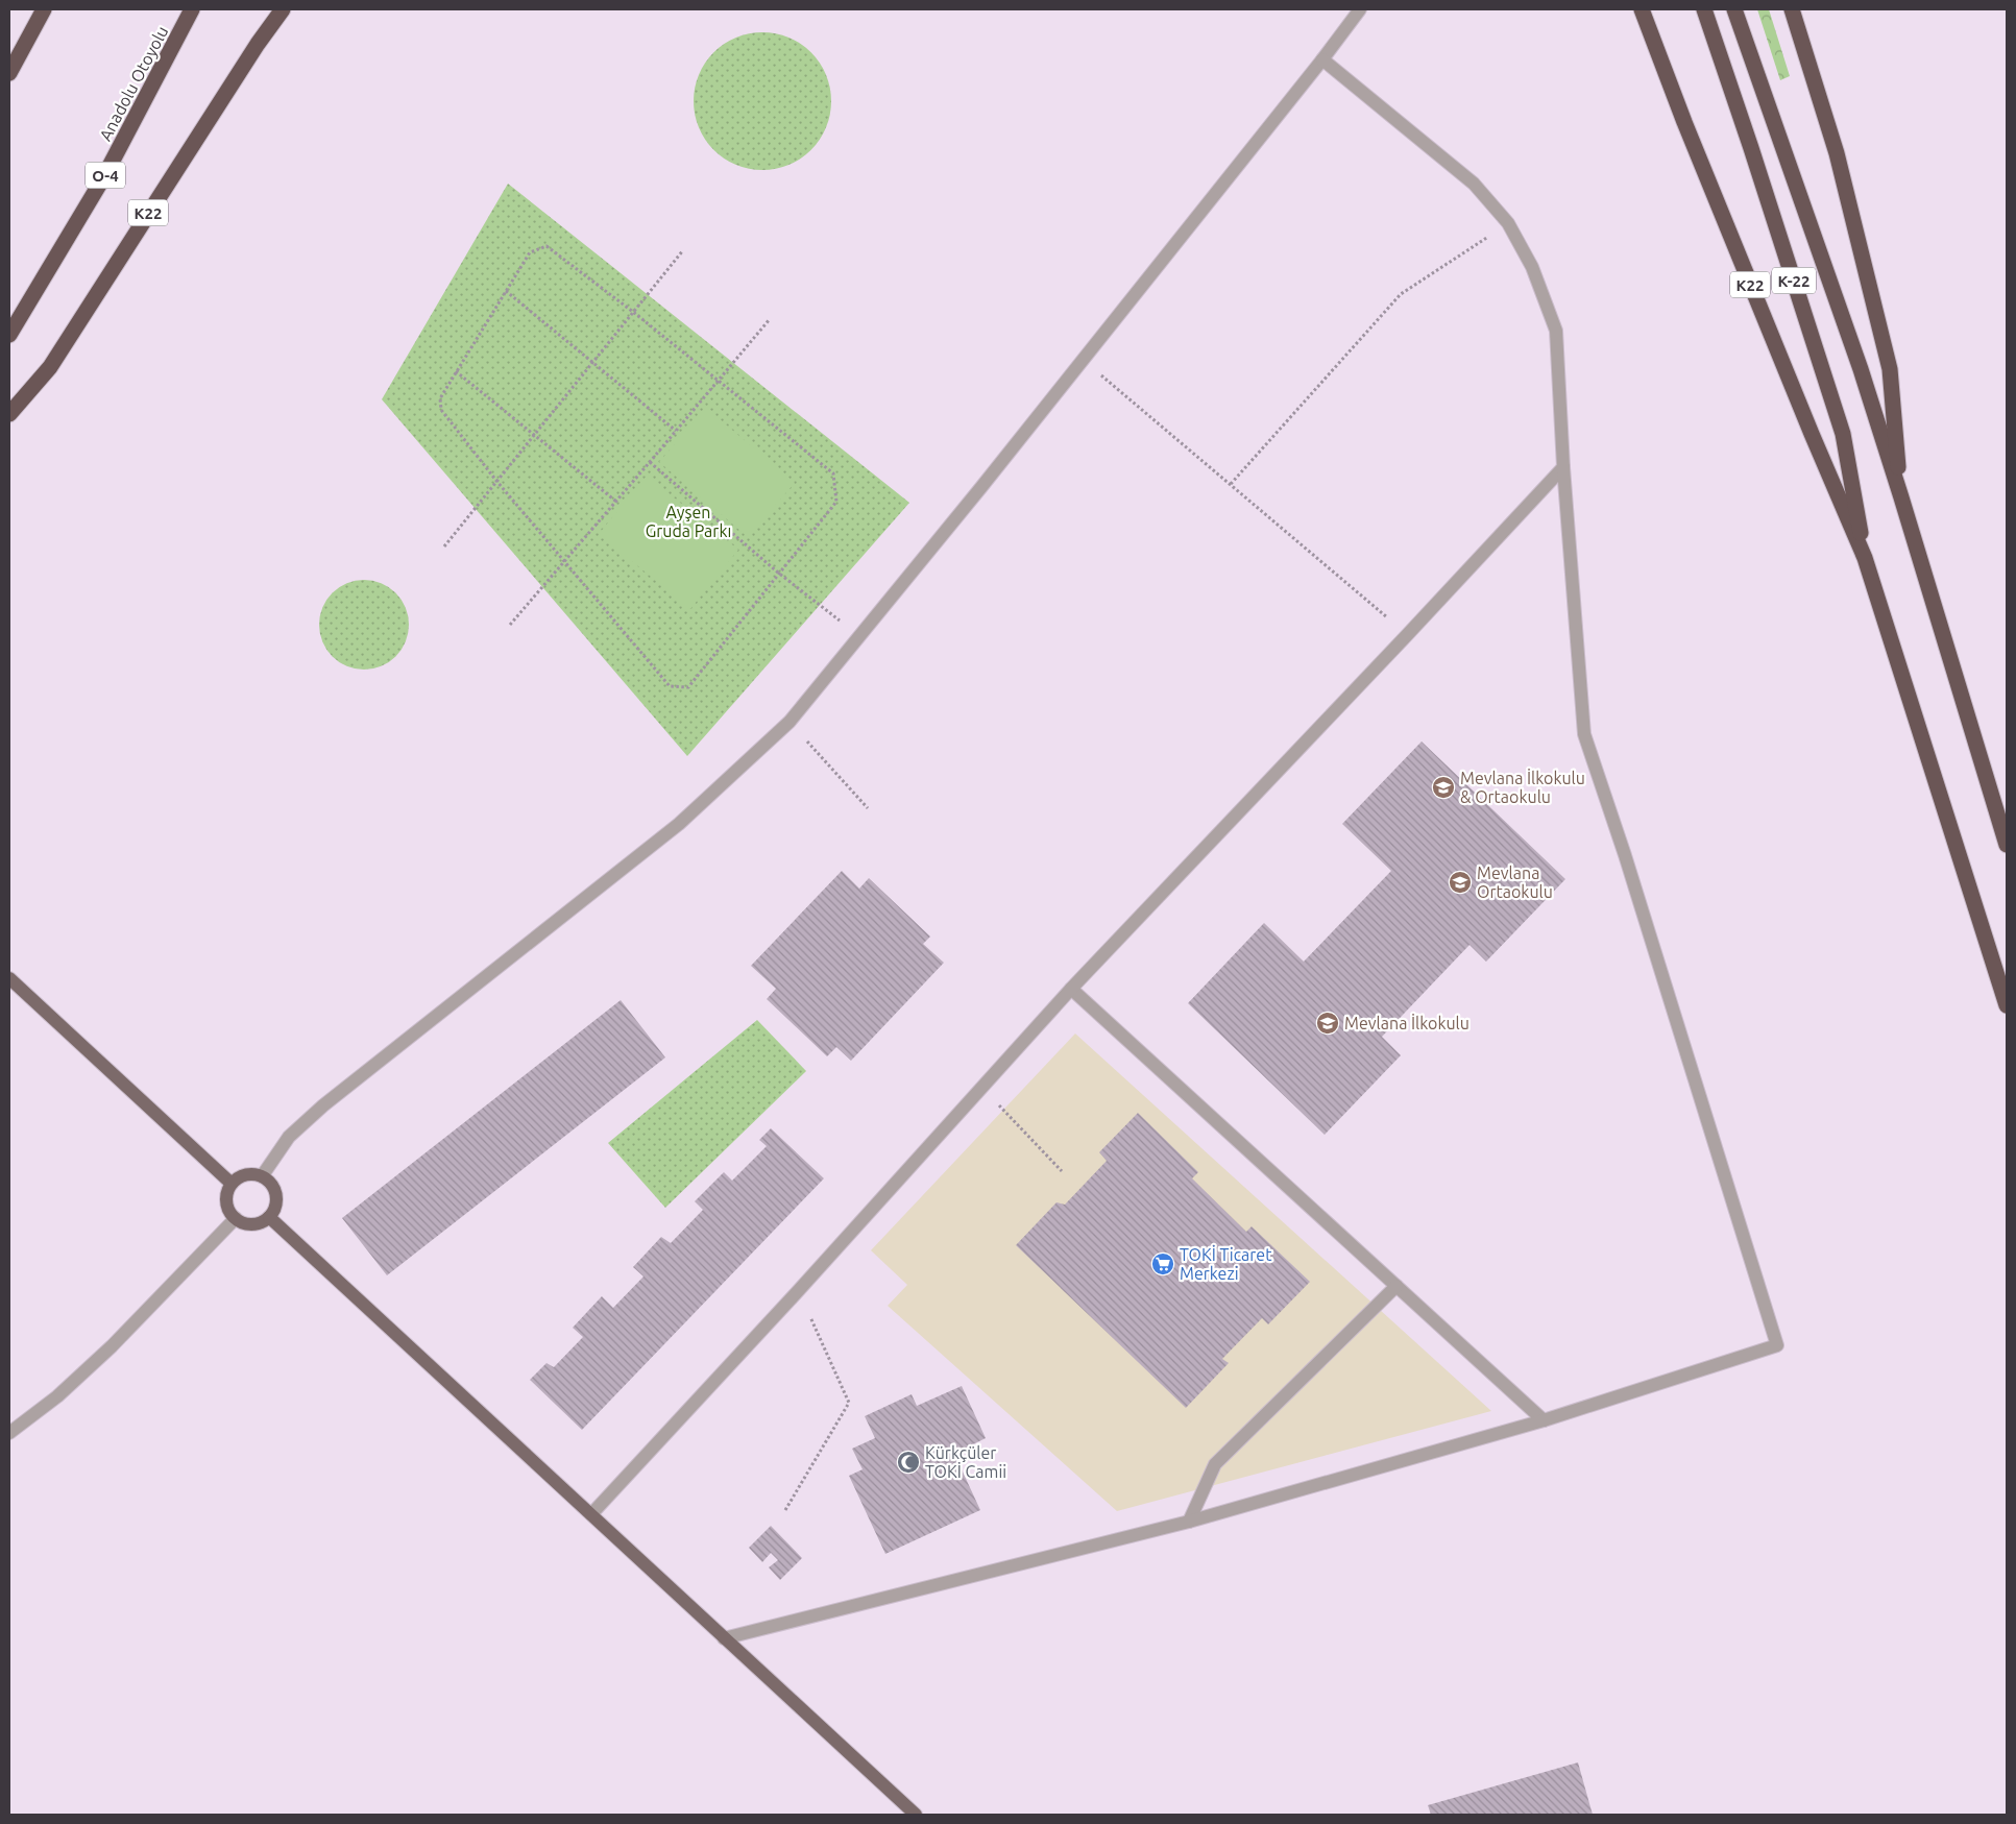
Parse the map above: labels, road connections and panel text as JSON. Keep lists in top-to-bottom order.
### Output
{
  "streets": {
    "highway": [
      "Anadolu Otoyolu",
      "O-4",
      "K22",
      "K-22"
    ]
  },
  "crossings": [
    ["K22", "K-22"]
  ],
  "parks": ["Ayşen Gruda Parkı"],
  "places": {
    "school or university": ["Mevlana İlkokulu & Ortaokulu", "Mevlana Ortaokulu", "Mevlana İlkokulu"],
    "supermarket": ["TOKİ Ticaret Merkezi"],
    "mosque": ["Kürkçüler TOKİ Camii"]
  }
}
